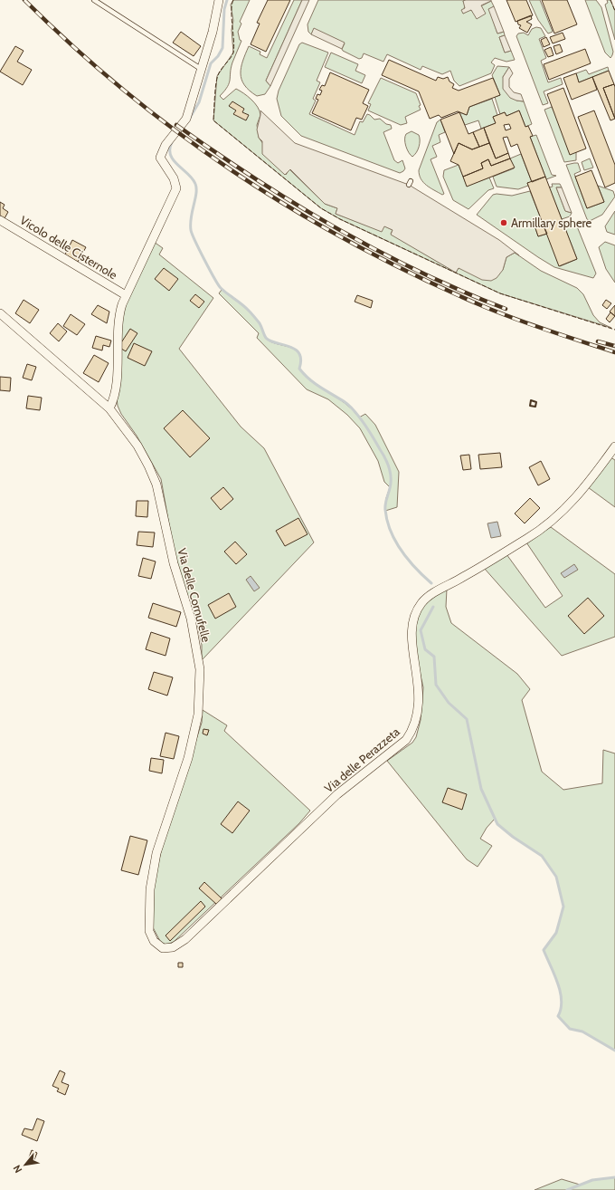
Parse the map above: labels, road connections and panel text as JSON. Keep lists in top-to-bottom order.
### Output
{
  "streets": {
    "street": ["Vicolo delle Cisternole", "Via delle Cornufelle", "Via delle Perazzeta"]
  },
  "crossings": [
    ["Vicolo delle Cisternole", "Via delle Cornufelle"],
    ["Via delle Cornufelle", "Via delle Perazzeta"]
  ],
  "places": ["Armillary sphere"],
  "north": "bottom left"
}
